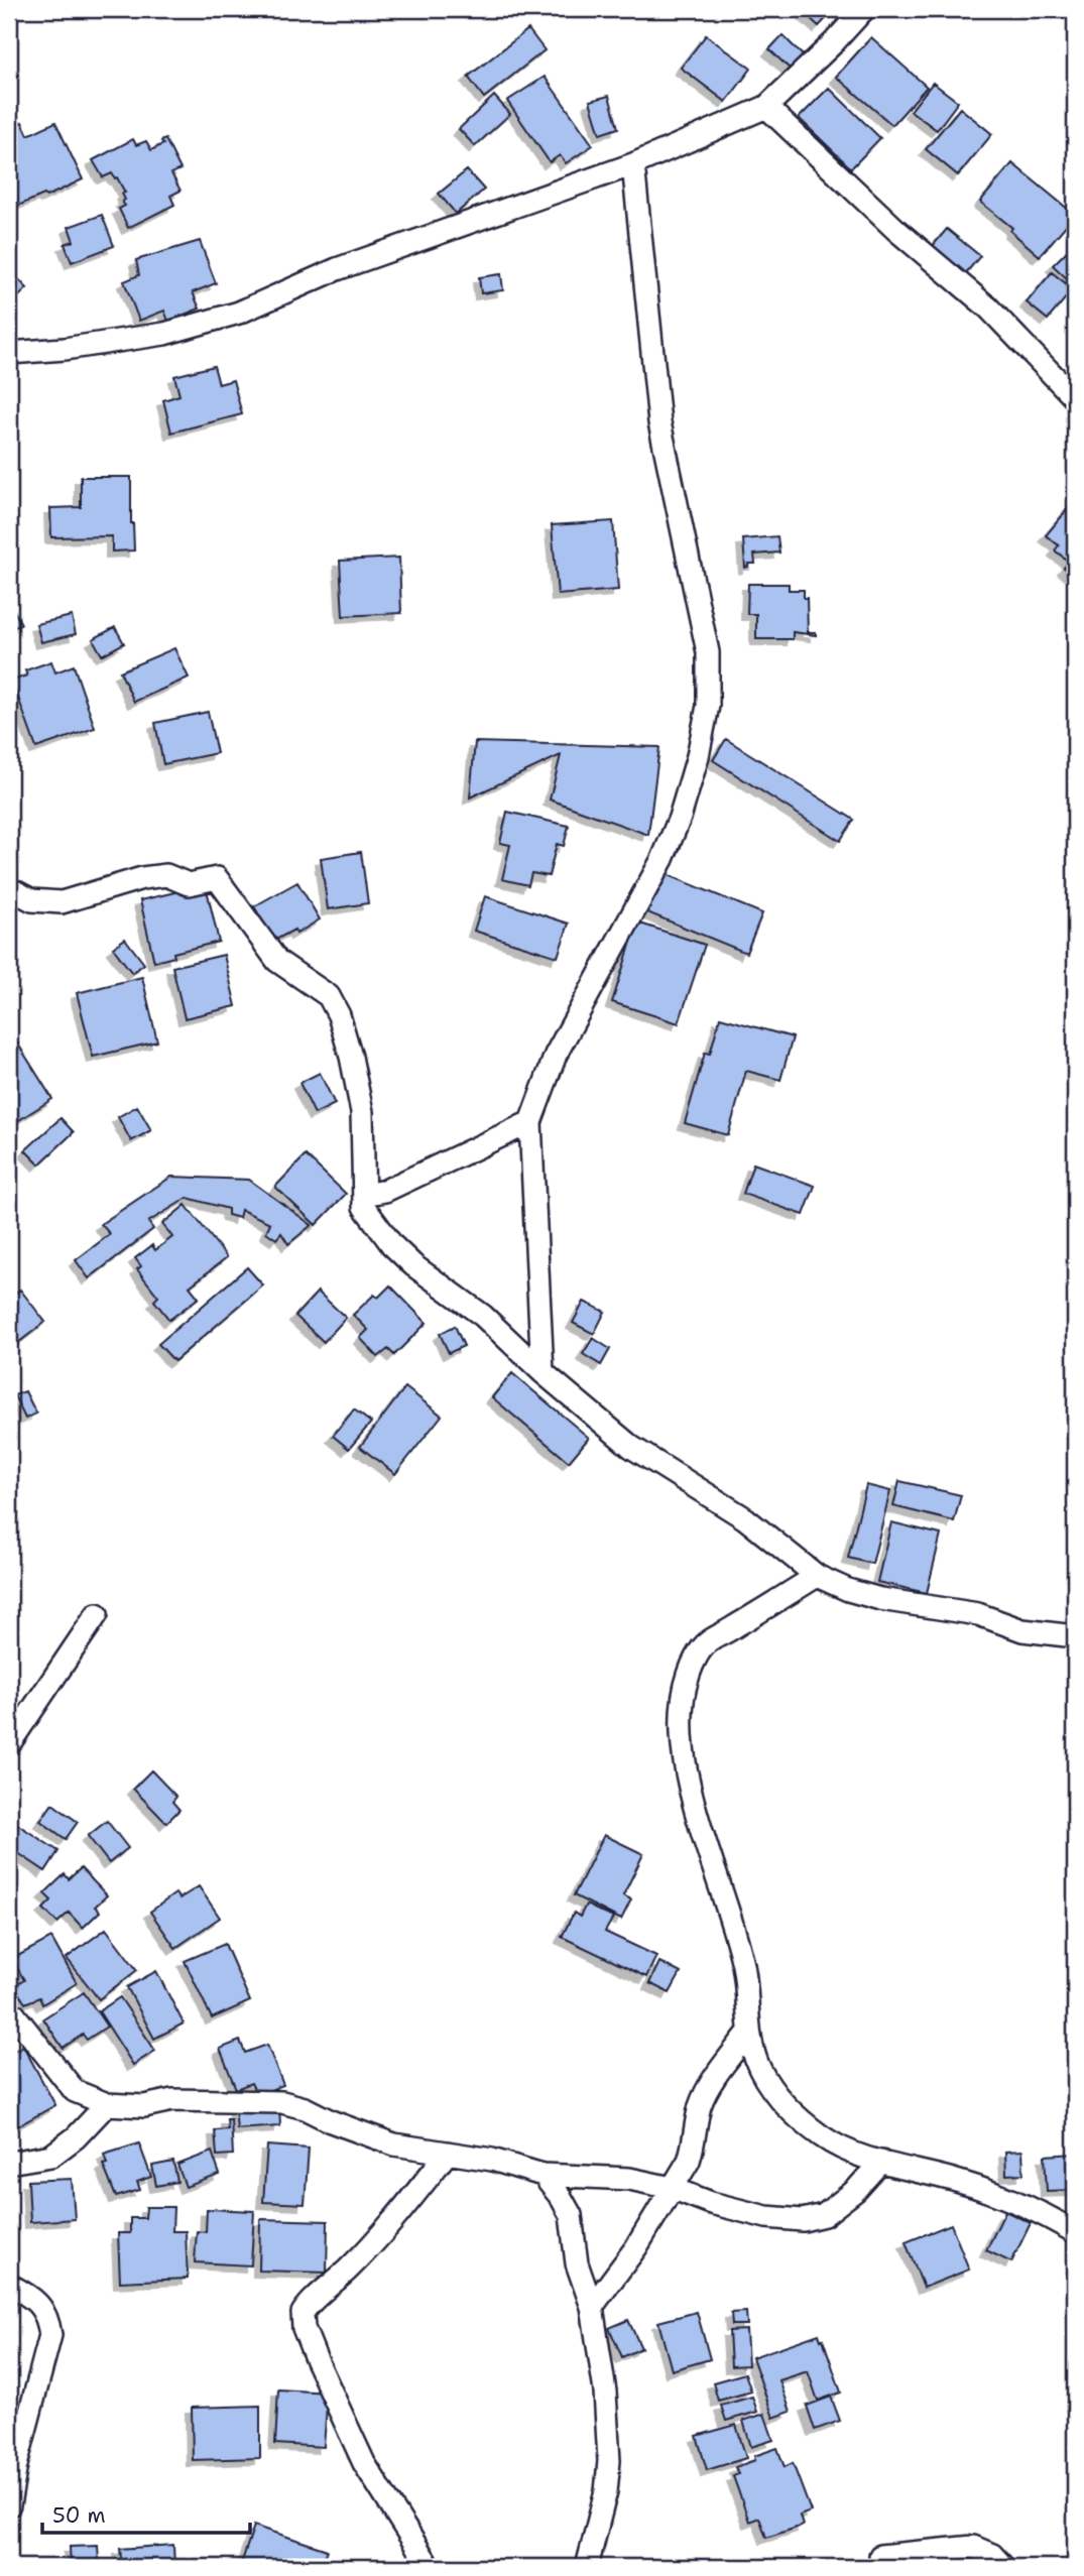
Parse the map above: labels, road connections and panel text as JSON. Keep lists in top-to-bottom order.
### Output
{
  "scale_bar": "50 m"
}
